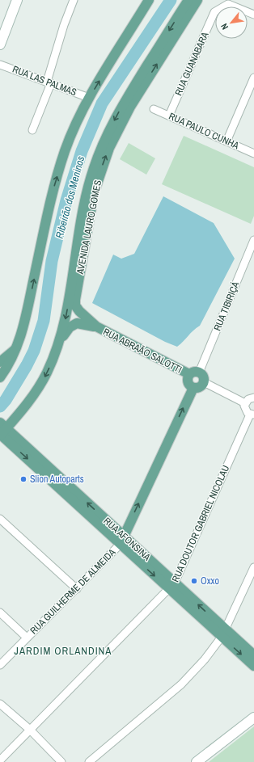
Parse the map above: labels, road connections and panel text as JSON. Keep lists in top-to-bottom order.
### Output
{
  "streets": {
    "main road": [
      "AVENIDA LAURO GOMES",
      "RUA ABRAÃO SALOTTI",
      "RUA AFONSINA",
      "RUA GUILHERME DE ALMEIDA"
    ],
    "street": [
      "RUA GUANABARA",
      "RUA LAS PALMAS",
      "RUA PAULO CUNHA",
      "RUA TIBIRIÇÁ",
      "RUA DOUTOR GABRIEL NICOLAU"
    ]
  },
  "crossings": [
    ["RUA GUANABARA", "RUA PAULO CUNHA"],
    ["AVENIDA LAURO GOMES", "RUA ABRAÃO SALOTTI"],
    ["AVENIDA LAURO GOMES", "RUA AFONSINA"],
    ["RUA TIBIRIÇÁ", "RUA ABRAÃO SALOTTI"],
    ["RUA TIBIRIÇÁ", "RUA GUILHERME DE ALMEIDA"],
    ["RUA ABRAÃO SALOTTI", "RUA GUILHERME DE ALMEIDA"],
    ["RUA DOUTOR GABRIEL NICOLAU", "RUA AFONSINA"],
    ["RUA AFONSINA", "RUA GUILHERME DE ALMEIDA"]
  ],
  "one_way": ["RUA GUILHERME DE ALMEIDA"],
  "districts": ["JARDIM ORLANDINA"],
  "water": ["Ribeirão dos Meninos"],
  "places": ["Slion Autoparts", "Oxxo"],
  "north": "bottom left"
}
